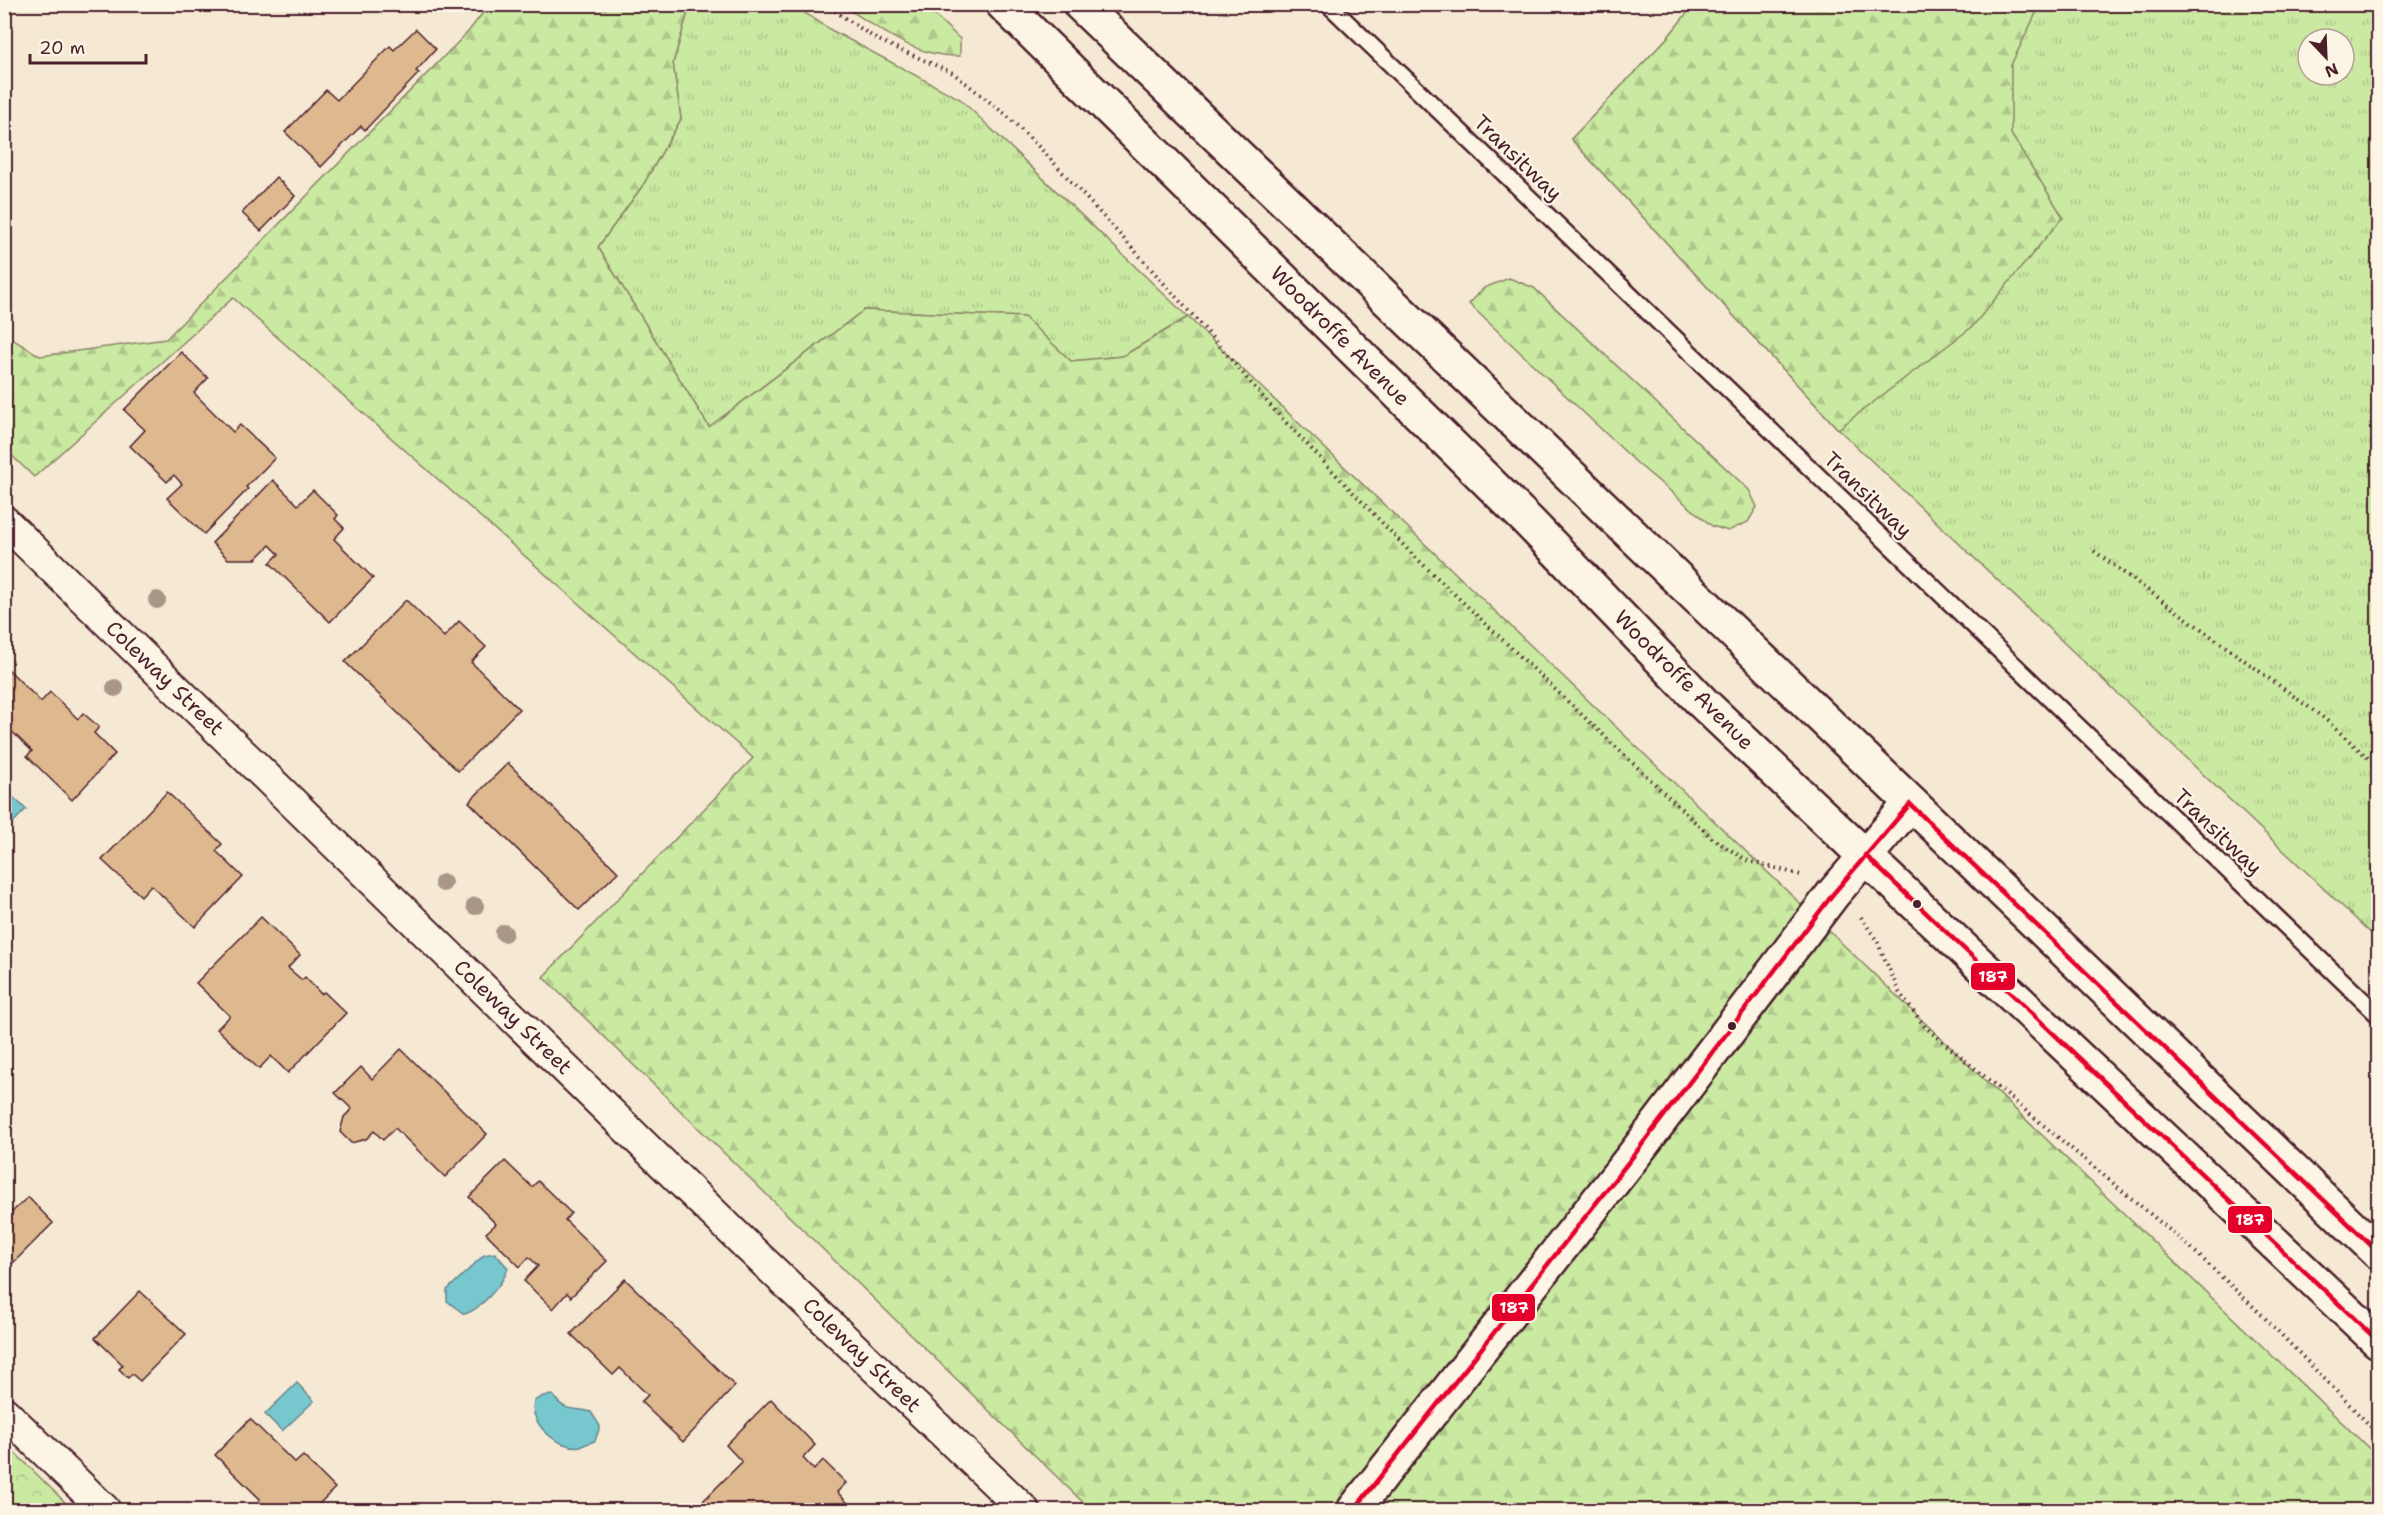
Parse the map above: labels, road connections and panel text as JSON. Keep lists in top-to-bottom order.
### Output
{
  "streets": {
    "main road": ["Woodroffe Avenue"],
    "street": ["Coleway Street"],
    "lane": ["Transitway"]
  },
  "lines": ["transit line 187"],
  "scale_bar": "20 m",
  "north": "bottom right"
}
